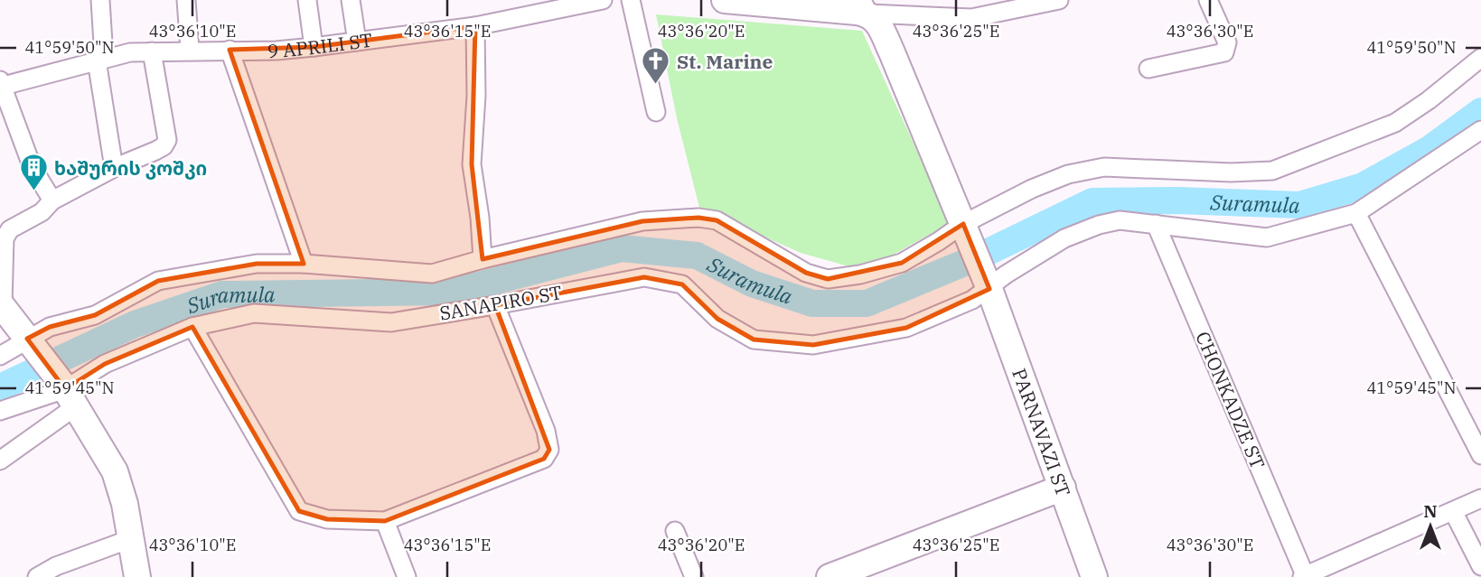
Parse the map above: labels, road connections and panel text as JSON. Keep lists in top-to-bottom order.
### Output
{
  "streets": {
    "street": [
      "9 APRILI ST",
      "SANAPIRO ST",
      "CHONKADZE ST",
      "PARNAVAZI ST"
    ]
  },
  "crossings": [
    ["SANAPIRO ST", "CHONKADZE ST"],
    ["SANAPIRO ST", "PARNAVAZI ST"]
  ],
  "water": ["Suramula"],
  "places": {
    "church": ["St. Marine"],
    "building": ["ხაშურის კოშკი"]
  },
  "north": "top",
  "coordinates": [
    "43°36'10\"E",
    "43°36'15\"E",
    "43°36'20\"E",
    "43°36'25\"E",
    "43°36'30\"E",
    "41°59'50\"N",
    "41°59'45\"N"
  ]
}
